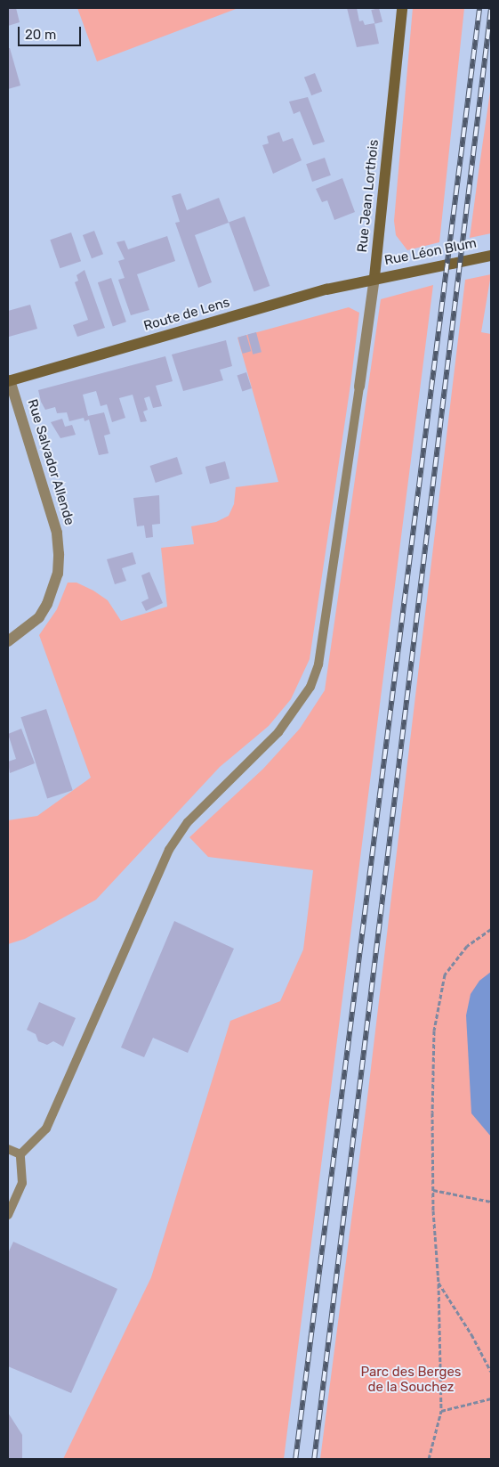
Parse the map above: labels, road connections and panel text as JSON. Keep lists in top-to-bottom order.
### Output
{
  "streets": {
    "street": [
      "Rue Jean Lorthois",
      "Rue Léon Blum",
      "Route de Lens",
      "Rue Salvador Allende"
    ]
  },
  "crossings": [
    ["Rue Jean Lorthois", "Rue Léon Blum"],
    ["Rue Jean Lorthois", "Route de Lens"],
    ["Rue Léon Blum", "Route de Lens"],
    ["Route de Lens", "Rue Salvador Allende"]
  ],
  "parks": ["Parc des Berges de la Souchez"],
  "scale_bar": "20 m"
}
